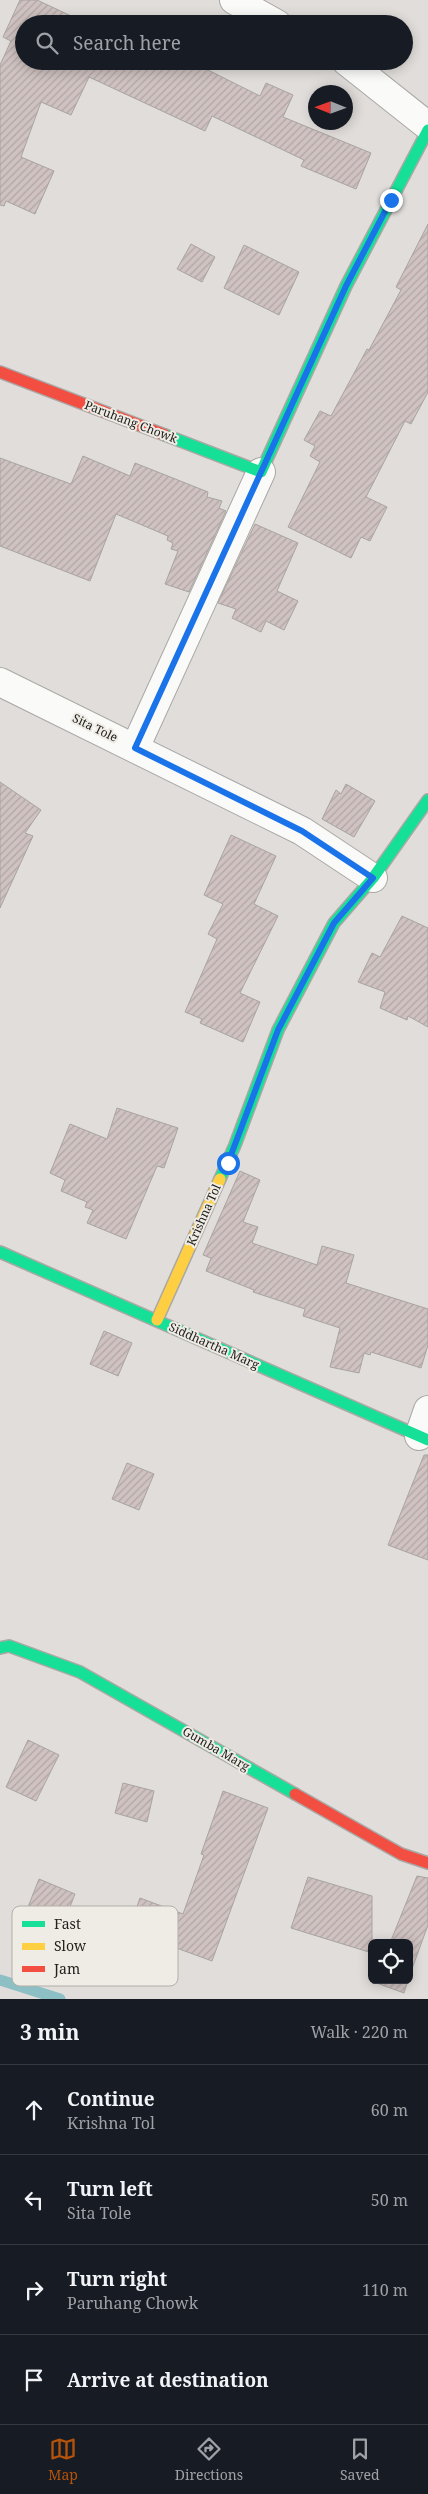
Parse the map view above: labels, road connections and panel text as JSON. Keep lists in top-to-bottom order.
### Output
{
  "streets": {
    "street": [
      "Paruhang Chowk",
      "Sita Tole",
      "Krishna Tol",
      "Siddhartha Marg",
      "Gumba Marg"
    ]
  },
  "crossings": [
    ["Sita Tole", "Krishna Tol"],
    ["Krishna Tol", "Siddhartha Marg"]
  ],
  "legend": ["Fast", "Slow", "Jam"],
  "north": "left",
  "page": {
    "search": "Search here",
    "heading": ["3 min", "Walk · 220 m"],
    "list": [
      ["Continue", "Krishna Tol", "60 m"],
      ["Turn left", "Sita Tole", "50 m"],
      ["Turn right", "Paruhang Chowk", "110 m"],
      "Arrive at destination"
    ],
    "nav": ["Map", "Directions", "Saved"]
  }
}
